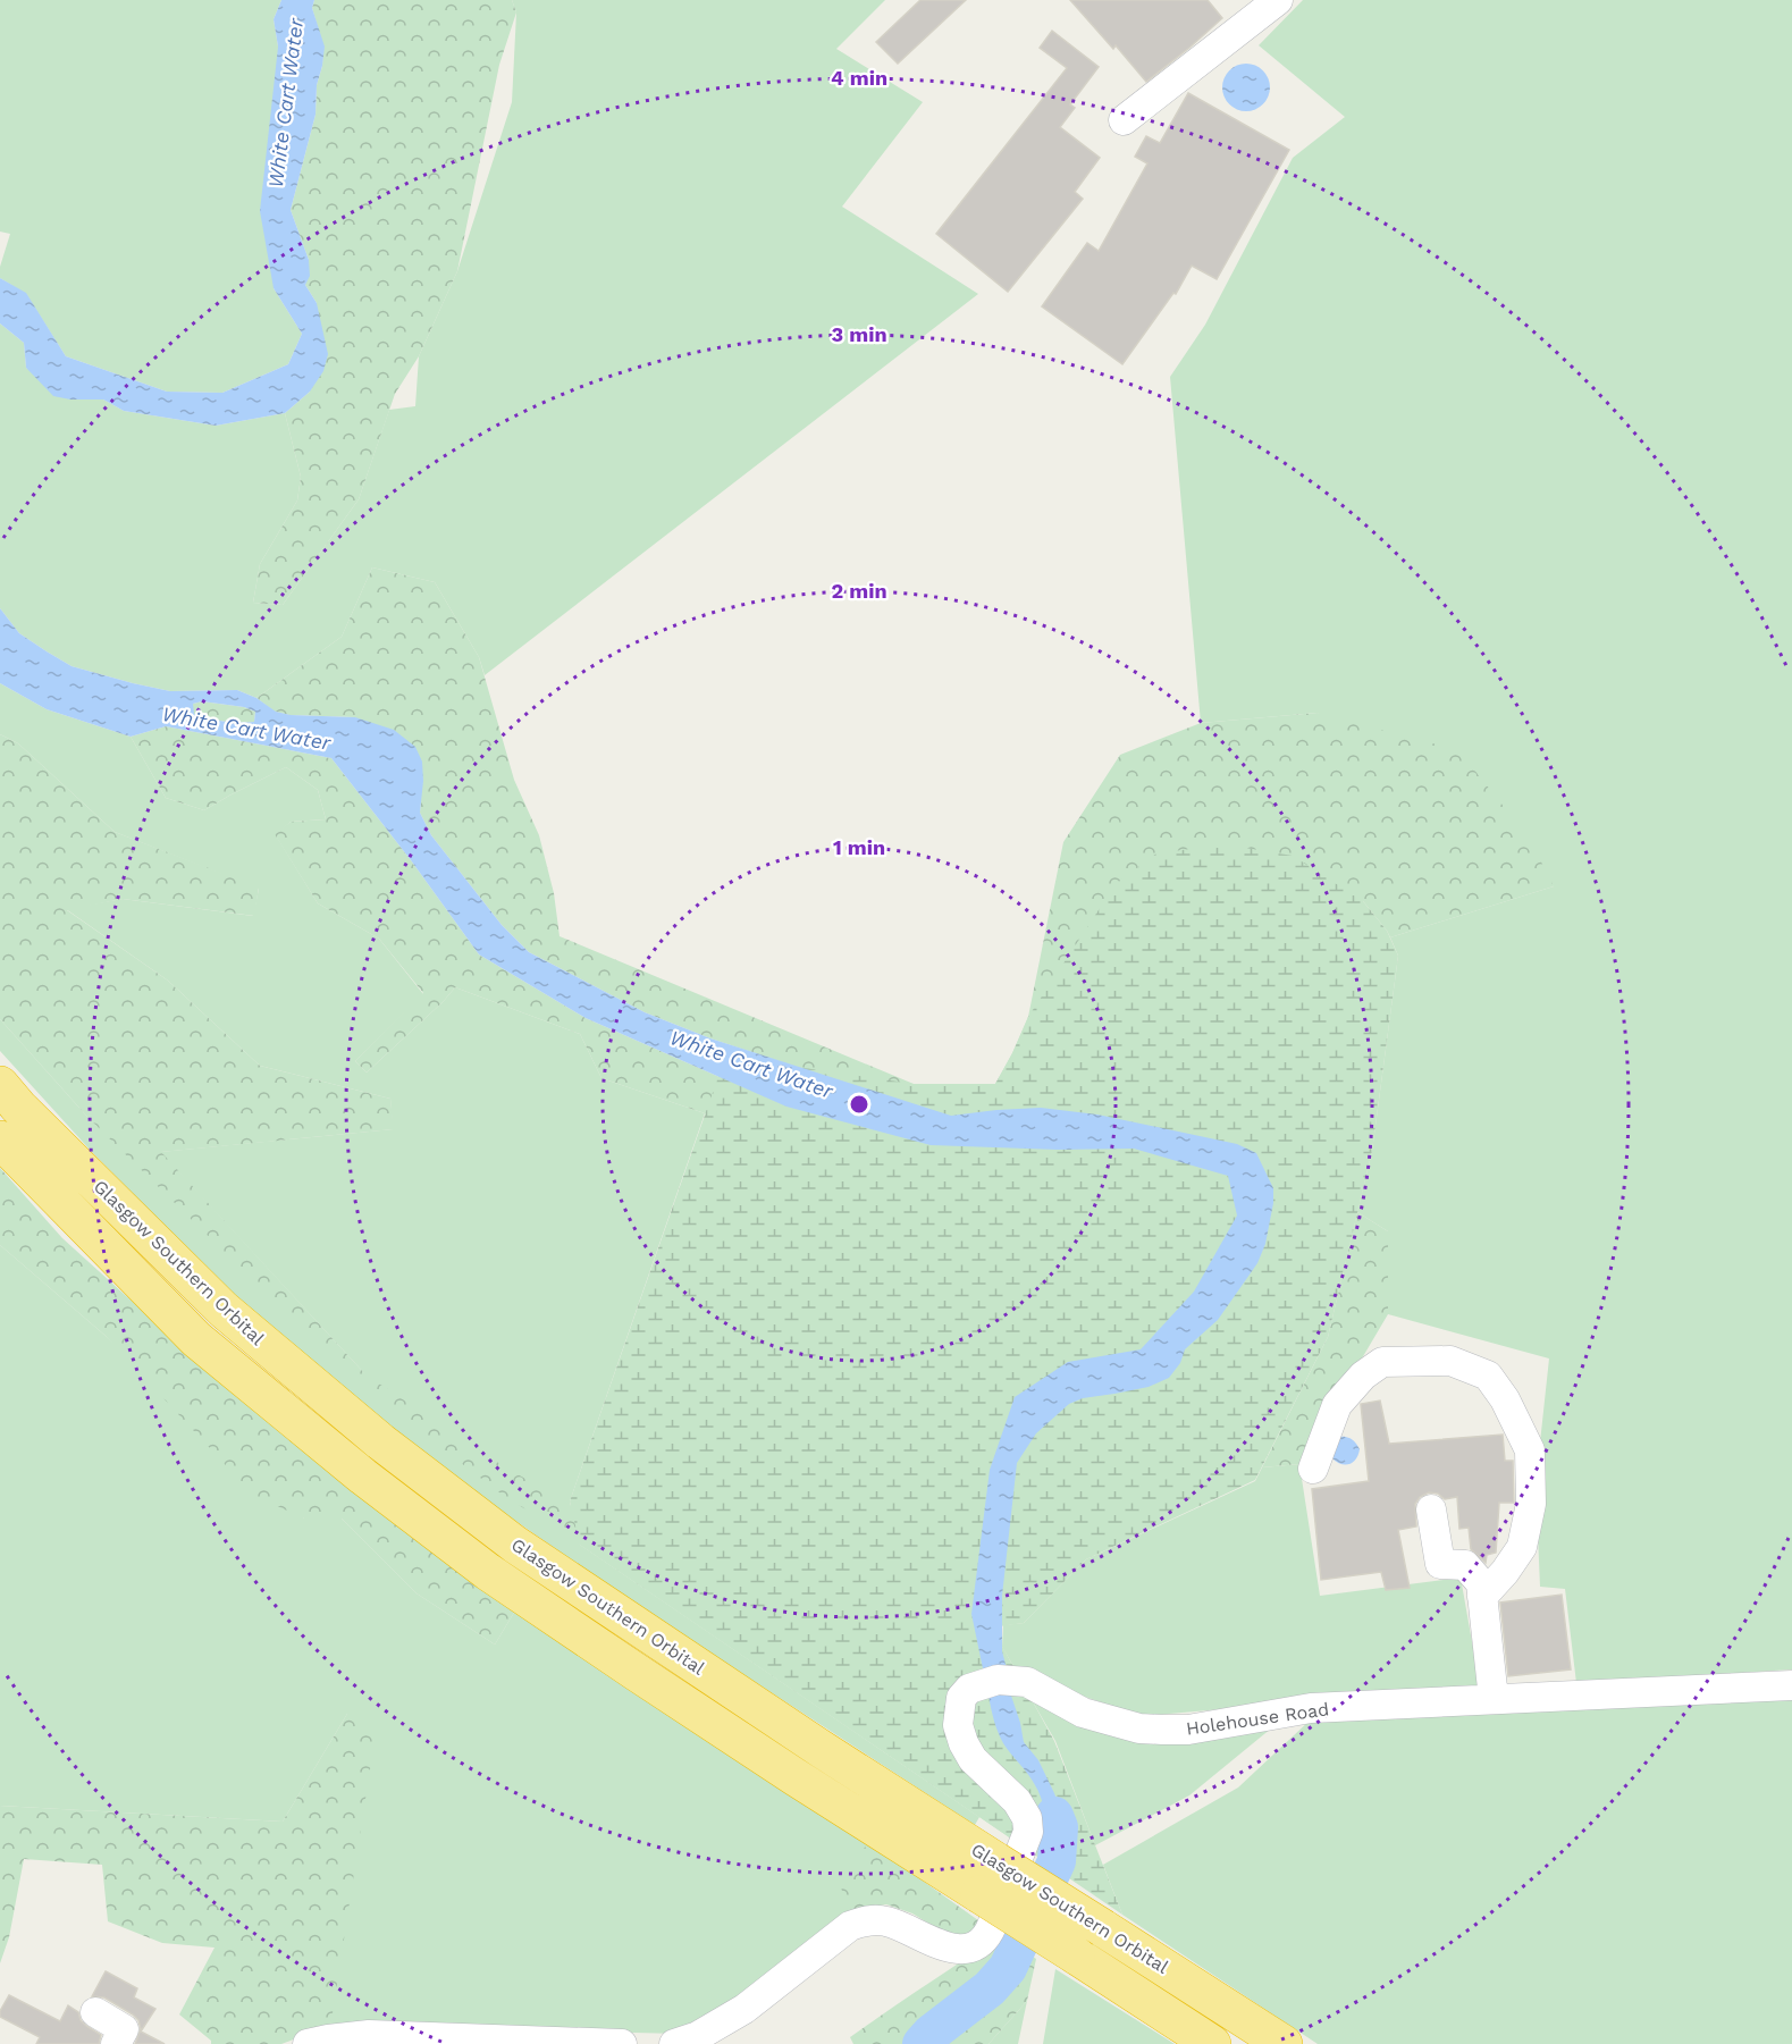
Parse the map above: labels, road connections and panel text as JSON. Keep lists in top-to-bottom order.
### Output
{
  "streets": {
    "highway": ["Glasgow Southern Orbital"],
    "street": ["Holehouse Road"]
  },
  "water": ["White Cart Water"],
  "rings": [
    "4 min",
    "3 min",
    "2 min",
    "1 min"
  ]
}
